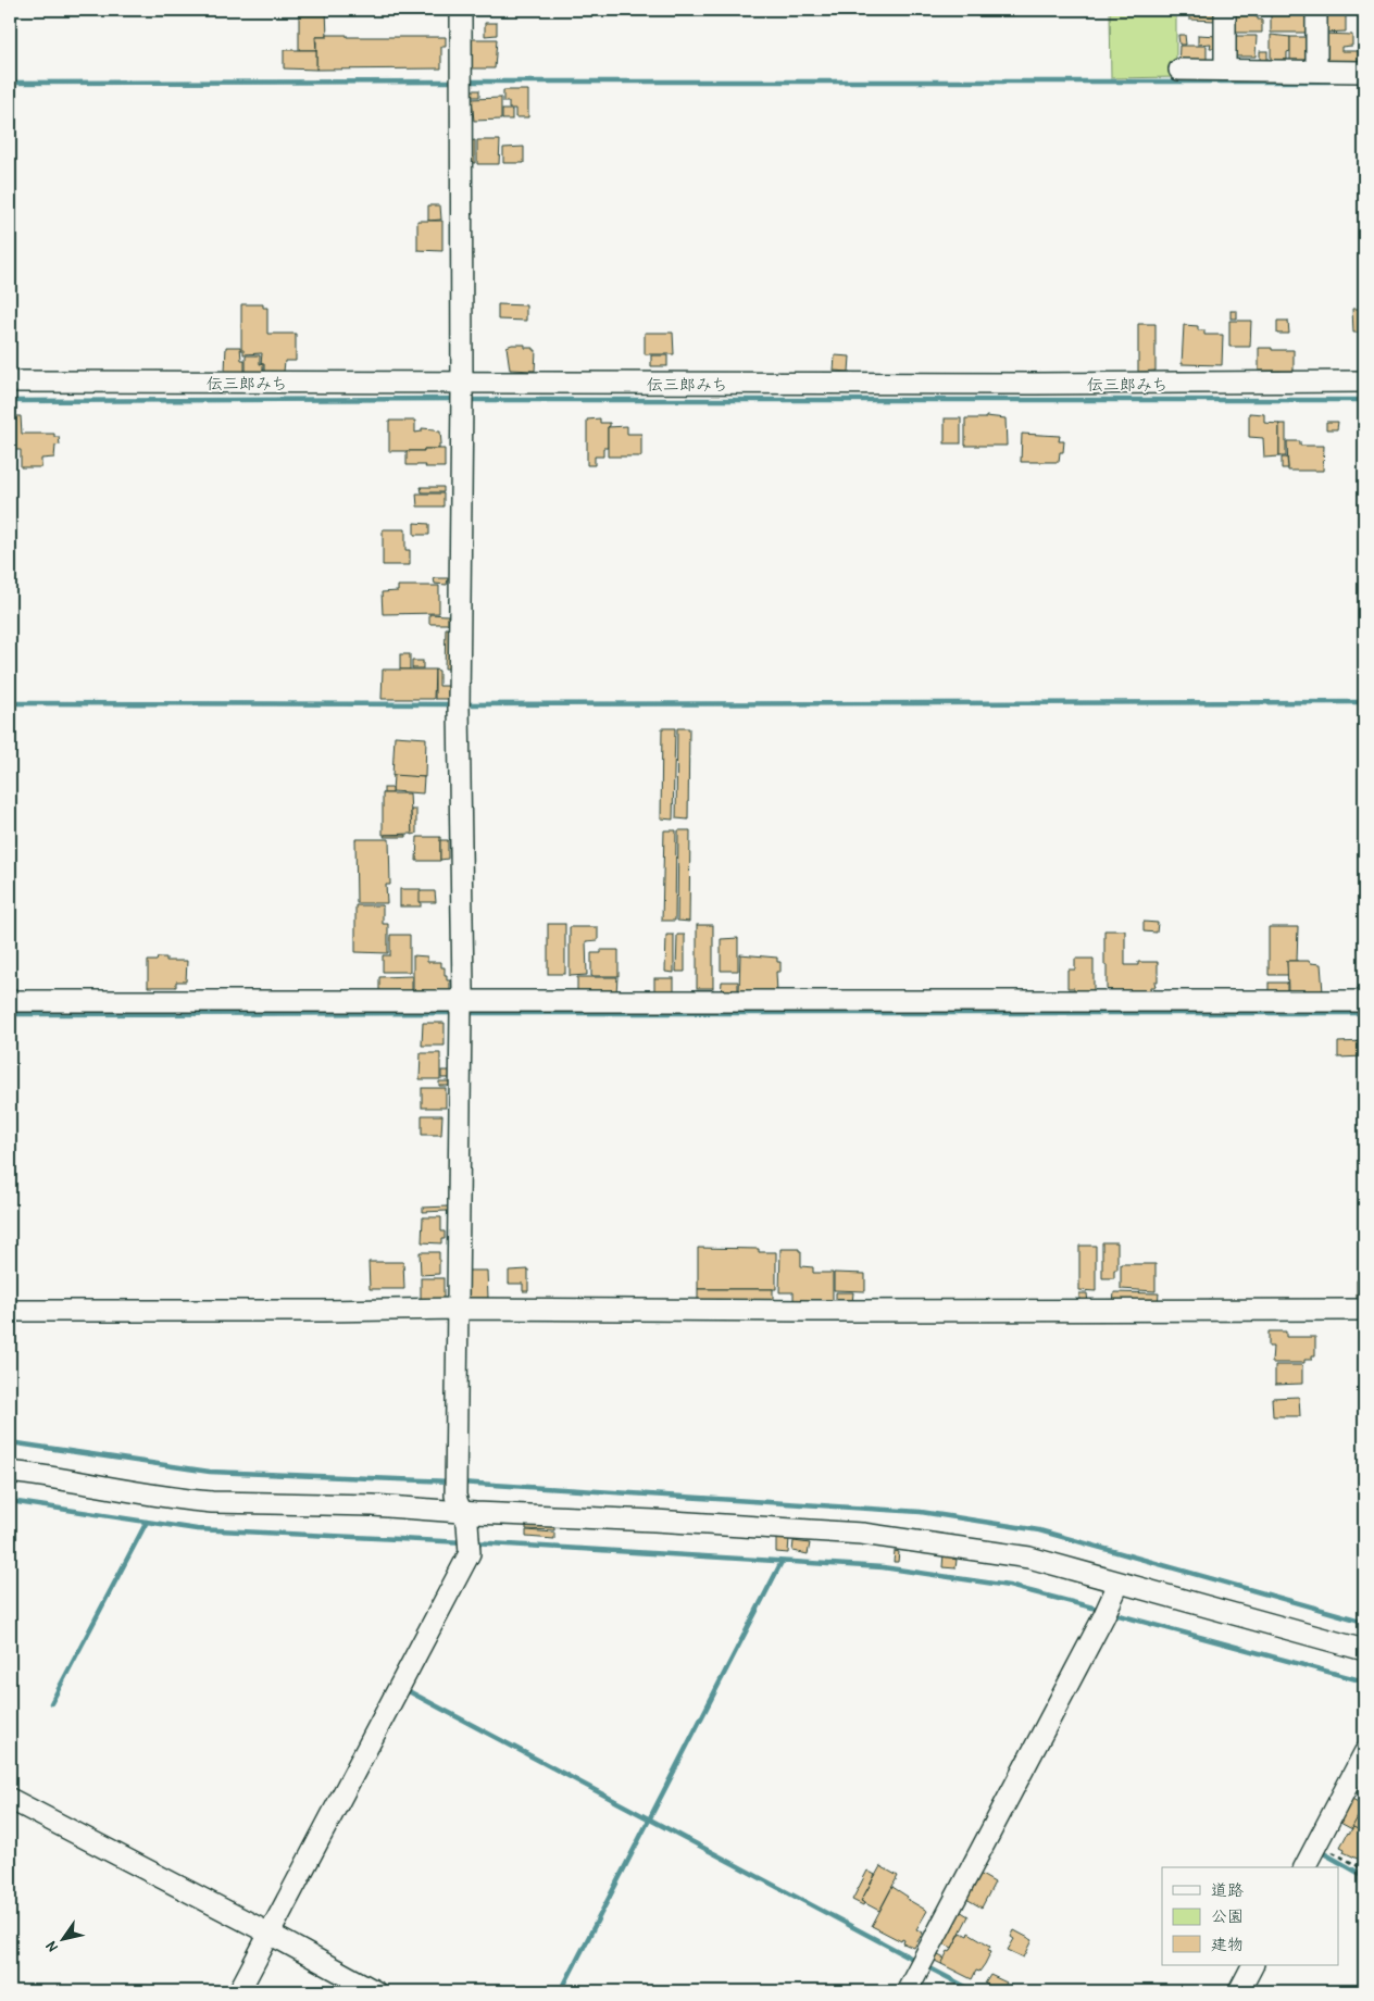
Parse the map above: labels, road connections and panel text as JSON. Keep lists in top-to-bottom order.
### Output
{
  "streets": {
    "street": ["伝三郎みち"]
  },
  "legend": ["道路", "公園", "建物"],
  "north": "bottom left"
}
